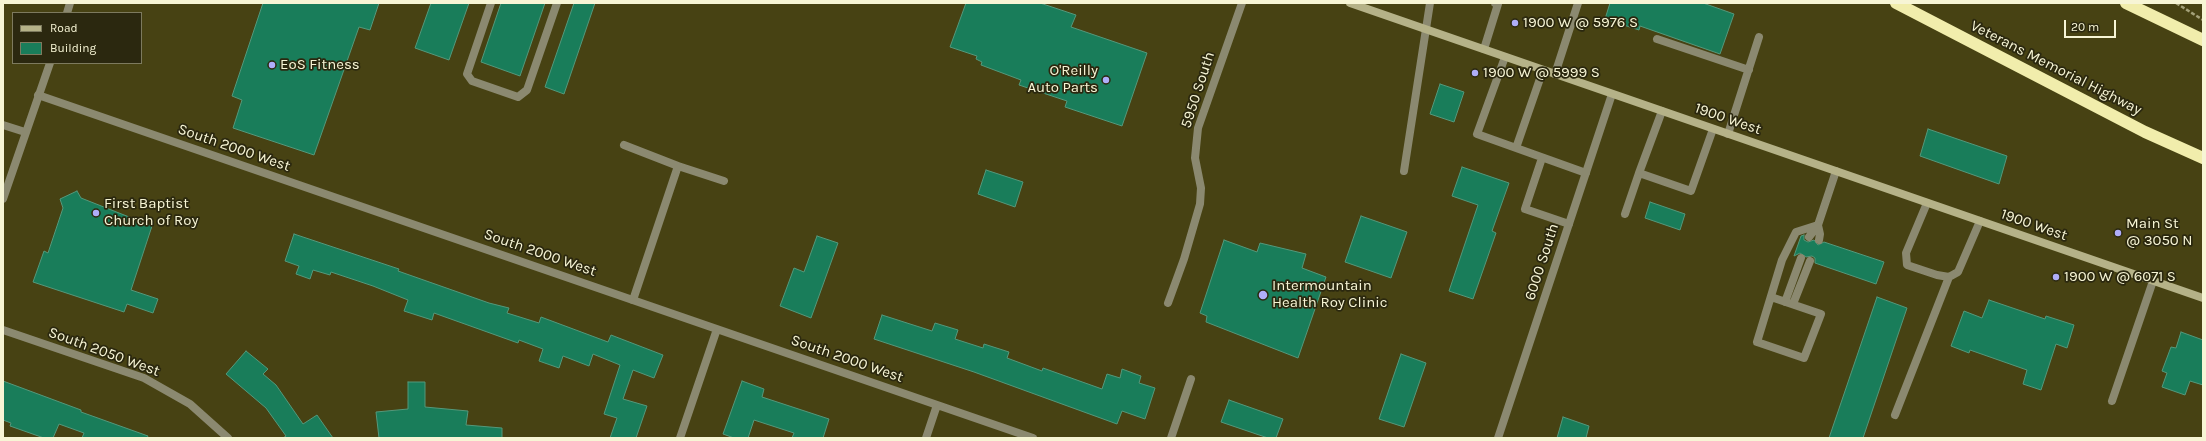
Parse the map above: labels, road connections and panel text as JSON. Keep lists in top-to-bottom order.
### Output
{
  "streets": {
    "highway": ["Veterans Memorial Highway"],
    "main road": ["1900 West"],
    "street": [
      "5950 South",
      "South 2000 West",
      "6000 South",
      "South 2050 West"
    ]
  },
  "crossings": [
    ["1900 West", "6000 South"]
  ],
  "places": [
    "1900 W @ 5976 S",
    "EoS Fitness",
    "1900 W @ 5999 S",
    "O'Reilly Auto Parts",
    "First Baptist Church of Roy",
    "Main St @ 3050 N",
    "1900 W @ 6071 S",
    "Intermountain Health Roy Clinic"
  ],
  "legend": ["Road", "Building"],
  "scale_bar": "20 m"
}
